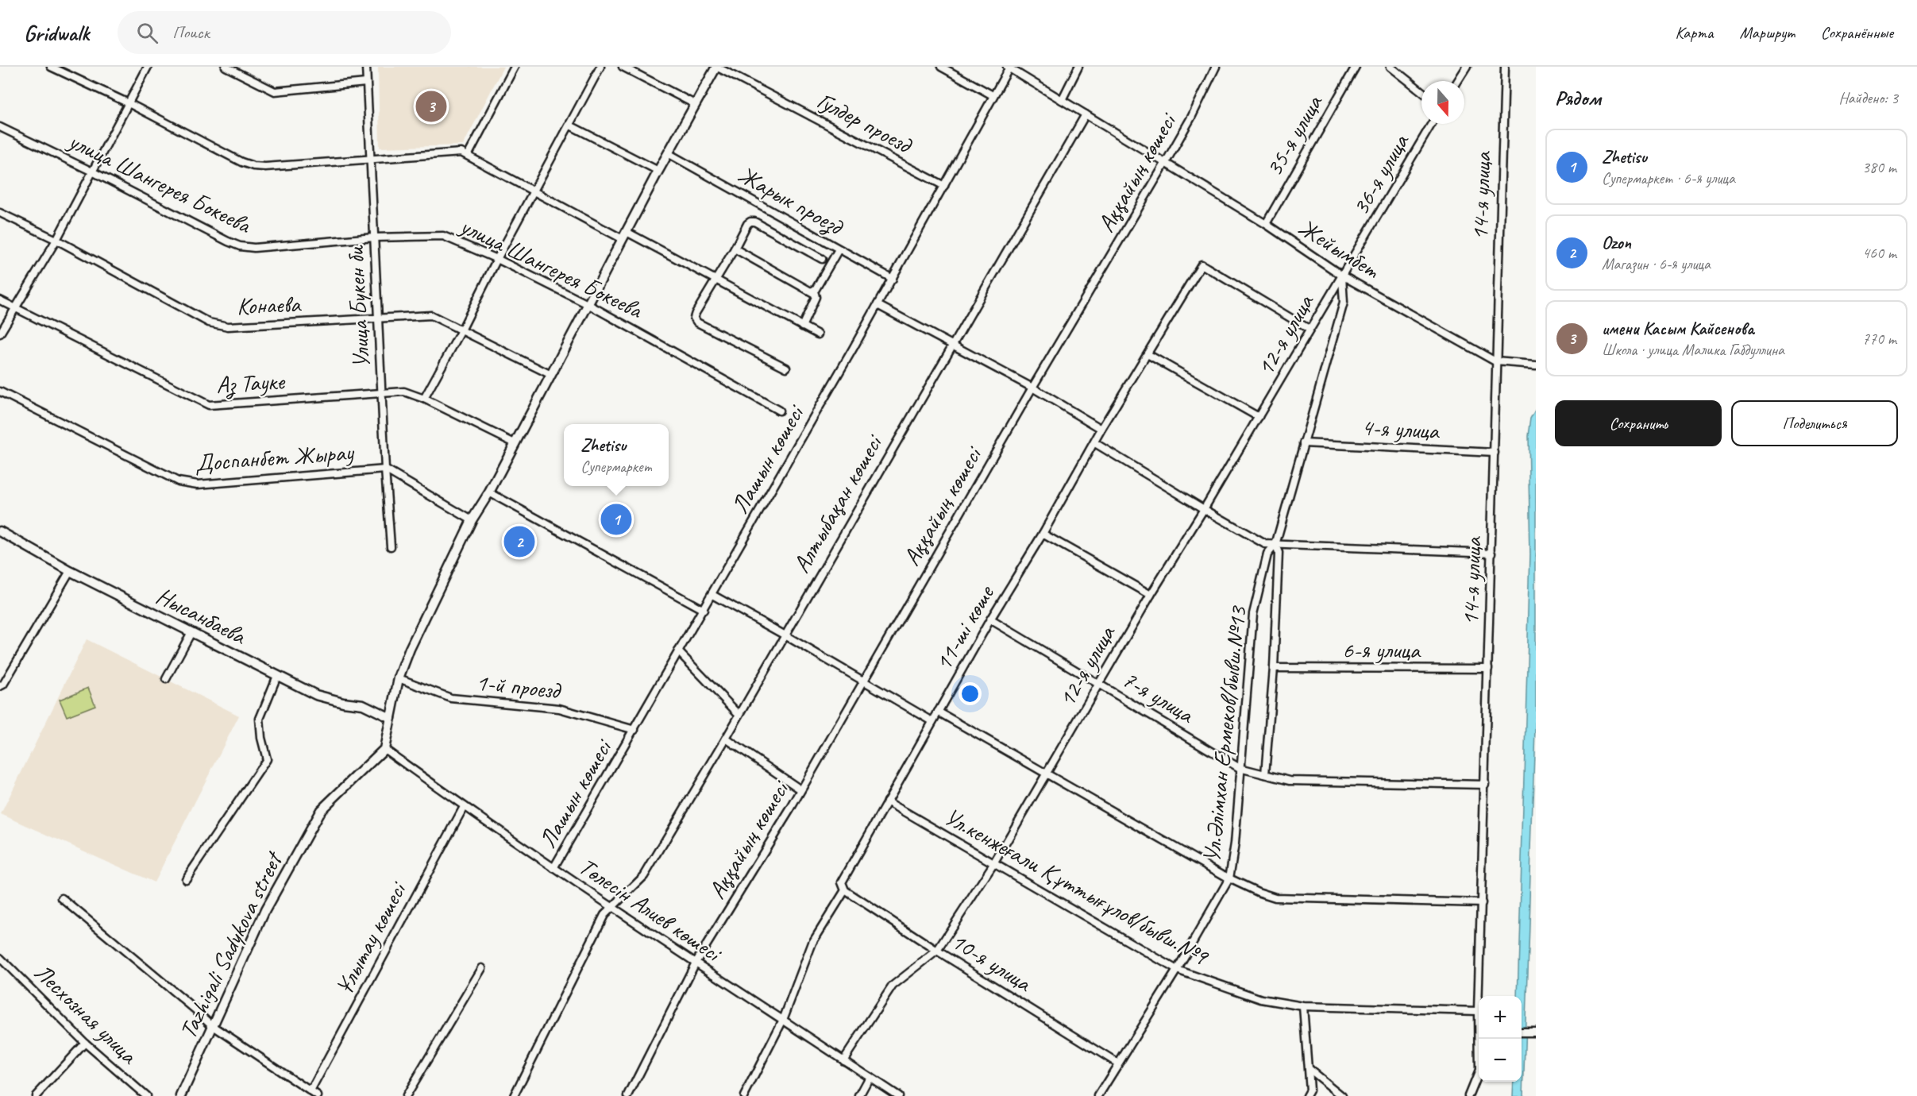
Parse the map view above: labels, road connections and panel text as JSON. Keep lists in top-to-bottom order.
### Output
{
  "streets": {
    "street": [
      "Гулдер проезд",
      "35-я улица",
      "Аққайың көшесі",
      "36-я улица",
      "улица Шангерея Бокеева",
      "14-я улица",
      "Жарык проезд",
      "Жейымбет",
      "Конаева",
      "Улица Букен би",
      "12-я улица",
      "Аз Тауке",
      "4-я улица",
      "Доспанбет Жырау",
      "Лашын көшесі",
      "Алтыбақан көшесі",
      "Нысанбаева",
      "11-ші көше",
      "6-я улица",
      "1-й проезд",
      "7-я улица",
      "Ул.Әлімхан Ермеков/бывш.№13",
      "Ул.кенжеғали Құттығұлов/бывш.№9",
      "Төлесін Алиев көшесі",
      "Ұлытау көшесi",
      "Tazhigali Sadykova street",
      "10-я улица",
      "Лесхозная улица"
    ]
  },
  "crossings": [
    ["Гулдер проезд", "Лашын көшесі"],
    ["35-я улица", "Жейымбет"],
    ["Аққайың көшесі", "Жейымбет"],
    ["Аққайың көшесі", "Төлесін Алиев көшесі"],
    ["36-я улица", "Жейымбет"],
    ["36-я улица", "12-я улица"],
    ["36-я улица", "Ул.Әлімхан Ермеков/бывш.№13"],
    ["улица Шангерея Бокеева", "Улица Букен би"],
    ["14-я улица", "Жейымбет"],
    ["14-я улица", "4-я улица"],
    ["14-я улица", "6-я улица"],
    ["14-я улица", "7-я улица"],
    ["Жарык проезд", "Лашын көшесі"],
    ["Жейымбет", "12-я улица"],
    ["Жейымбет", "Лашын көшесі"],
    ["Жейымбет", "Алтыбақан көшесі"],
    ["Жейымбет", "Ул.Әлімхан Ермеков/бывш.№13"],
    ["Конаева", "Улица Букен би"],
    ["Улица Букен би", "Аз Тауке"],
    ["Улица Букен би", "Доспанбет Жырау"],
    ["12-я улица", "11-ші көше"],
    ["12-я улица", "7-я улица"],
    ["12-я улица", "Ул.Әлімхан Ермеков/бывш.№13"],
    ["12-я улица", "Ул.кенжеғали Құттығұлов/бывш.№9"],
    ["12-я улица", "Төлесін Алиев көшесі"],
    ["12-я улица", "10-я улица"],
    ["4-я улица", "Ул.Әлімхан Ермеков/бывш.№13"],
    ["Лашын көшесі", "1-й проезд"],
    ["Лашын көшесі", "Төлесін Алиев көшесі"],
    ["Алтыбақан көшесі", "Төлесін Алиев көшесі"],
    ["11-ші көше", "7-я улица"],
    ["11-ші көше", "Ул.кенжеғали Құттығұлов/бывш.№9"],
    ["11-ші көше", "Төлесін Алиев көшесі"],
    ["11-ші көше", "10-я улица"],
    ["6-я улица", "Ул.Әлімхан Ермеков/бывш.№13"],
    ["7-я улица", "Ул.Әлімхан Ермеков/бывш.№13"],
    ["Ул.Әлімхан Ермеков/бывш.№13", "Ул.кенжеғали Құттығұлов/бывш.№9"],
    ["Ул.Әлімхан Ермеков/бывш.№13", "10-я улица"],
    ["Төлесін Алиев көшесі", "Ұлытау көшесi"],
    ["Төлесін Алиев көшесі", "Tazhigali Sadykova street"]
  ],
  "north": "bottom",
  "page": {
    "header": "Gridwalk",
    "search": "Поиск",
    "nav": ["Карта", "Маршрут", "Сохранённые"],
    "heading": ["Рядом", "Найдено: 3"],
    "pins": ["3", "1", "2"],
    "list": [
      {
        "mark": "1",
        "name": "Zhetisu",
        "note": "Супермаркет · 6-я улица",
        "value": "380 m"
      },
      {
        "mark": "2",
        "name": "Ozon",
        "note": "Магазин · 6-я улица",
        "value": "460 m"
      },
      {
        "mark": "3",
        "name": "имени Касым Кайсенова",
        "note": "Школа · улица Малика Габдуллина",
        "value": "770 m"
      }
    ],
    "buttons": ["Сохранить", "Поделиться"],
    "popup": ["Zhetisu", "Супермаркет"],
    "map_buttons": ["+", "−"]
  }
}
